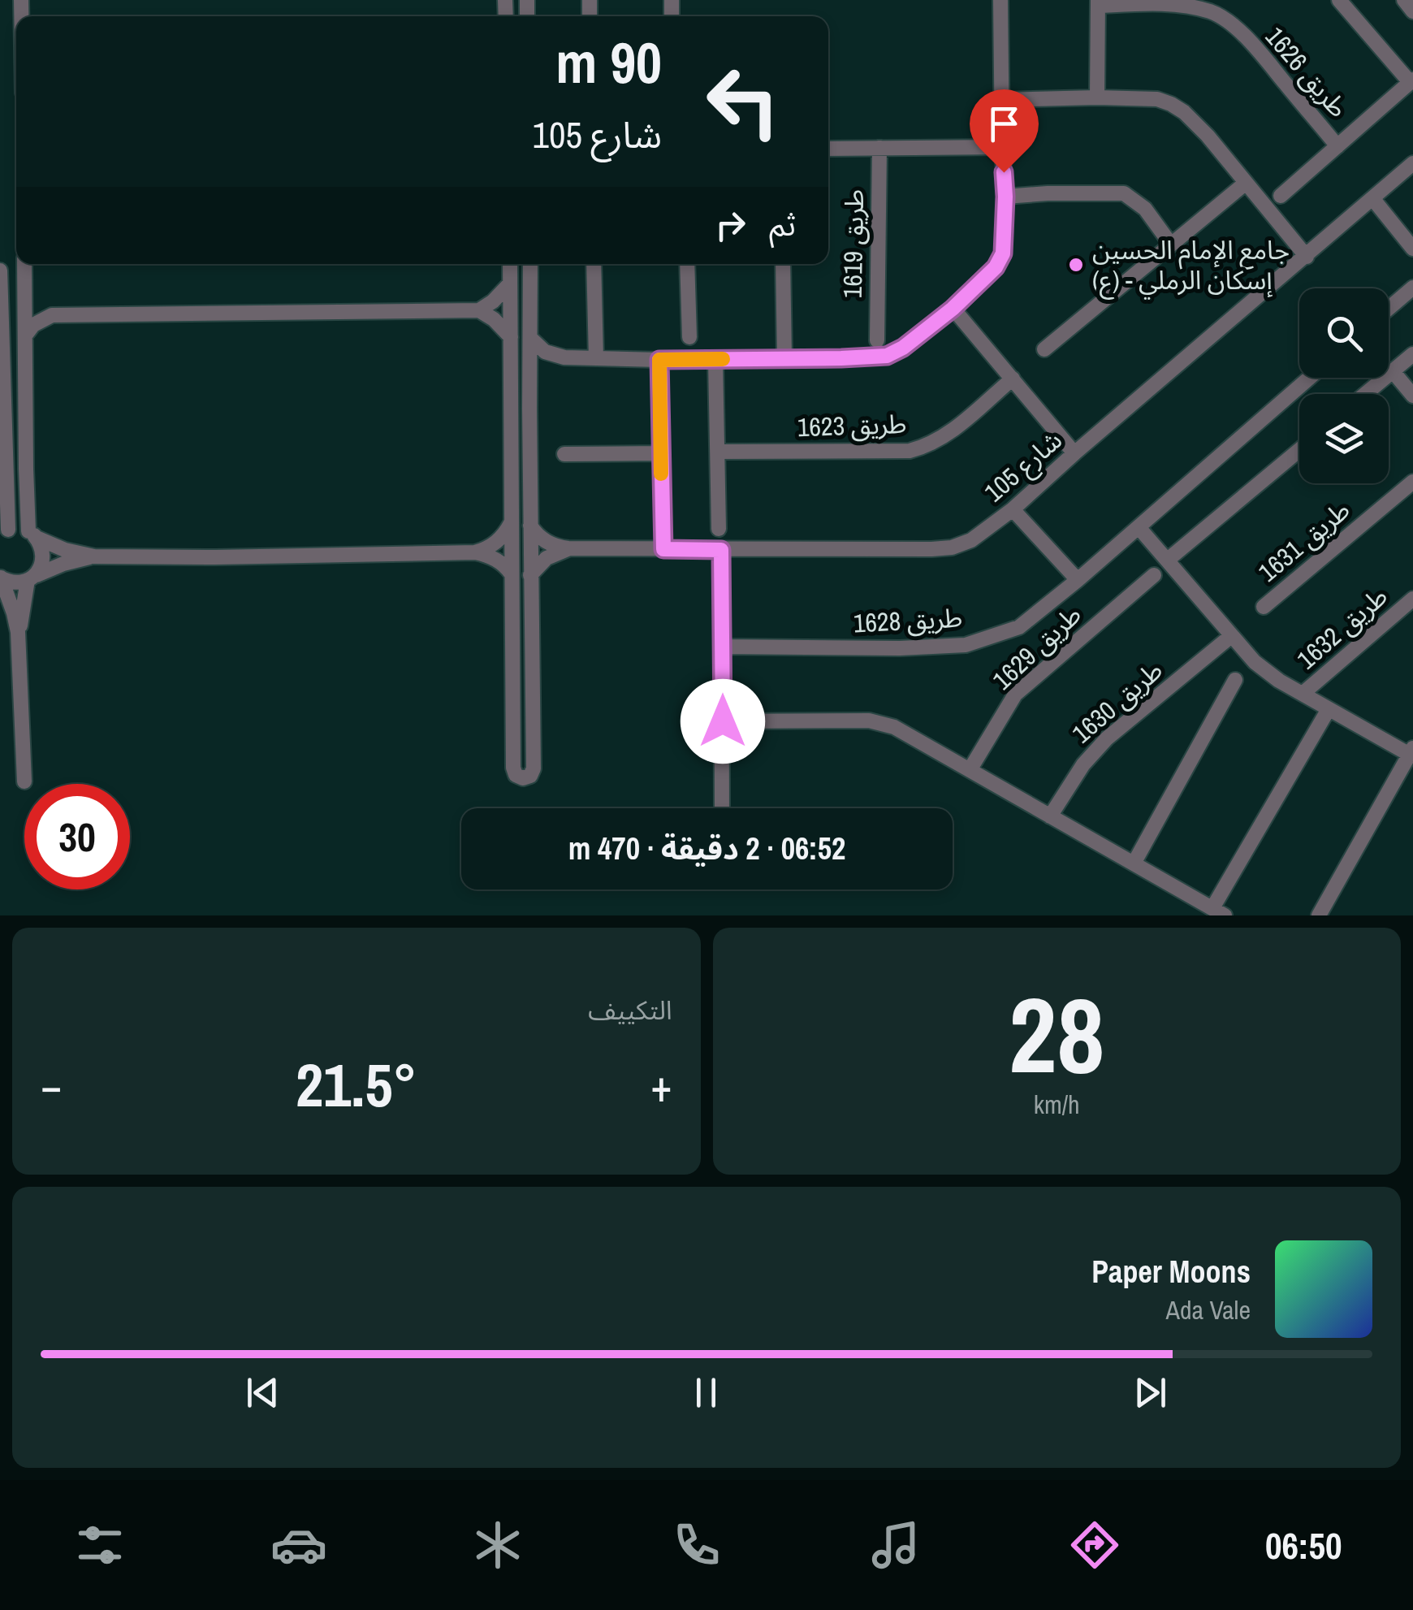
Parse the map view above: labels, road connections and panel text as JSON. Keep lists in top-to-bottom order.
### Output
{
  "streets": {
    "street": [
      "طريق 1626",
      "طريق 1619",
      "طريق 1623",
      "شارع 105",
      "طريق 1631",
      "طريق 1628",
      "طريق 1632",
      "طريق 1629",
      "طريق 1630"
    ]
  },
  "places": ["جامع الإمام الحسين (ع) - إسكان الرملي"],
  "page": {
    "turn": ["90 m", "شارع 105"],
    "then": "ثم",
    "limit": "30",
    "trip": "06:52 · 2 دقيقة · 470 m",
    "tile": [
      ["28", "km/h"],
      "التكييف"
    ],
    "heat": ["−", "21.5°", "+"],
    "song": ["Paper Moons", "Ada Vale"],
    "tabs": "06:50"
  }
}
